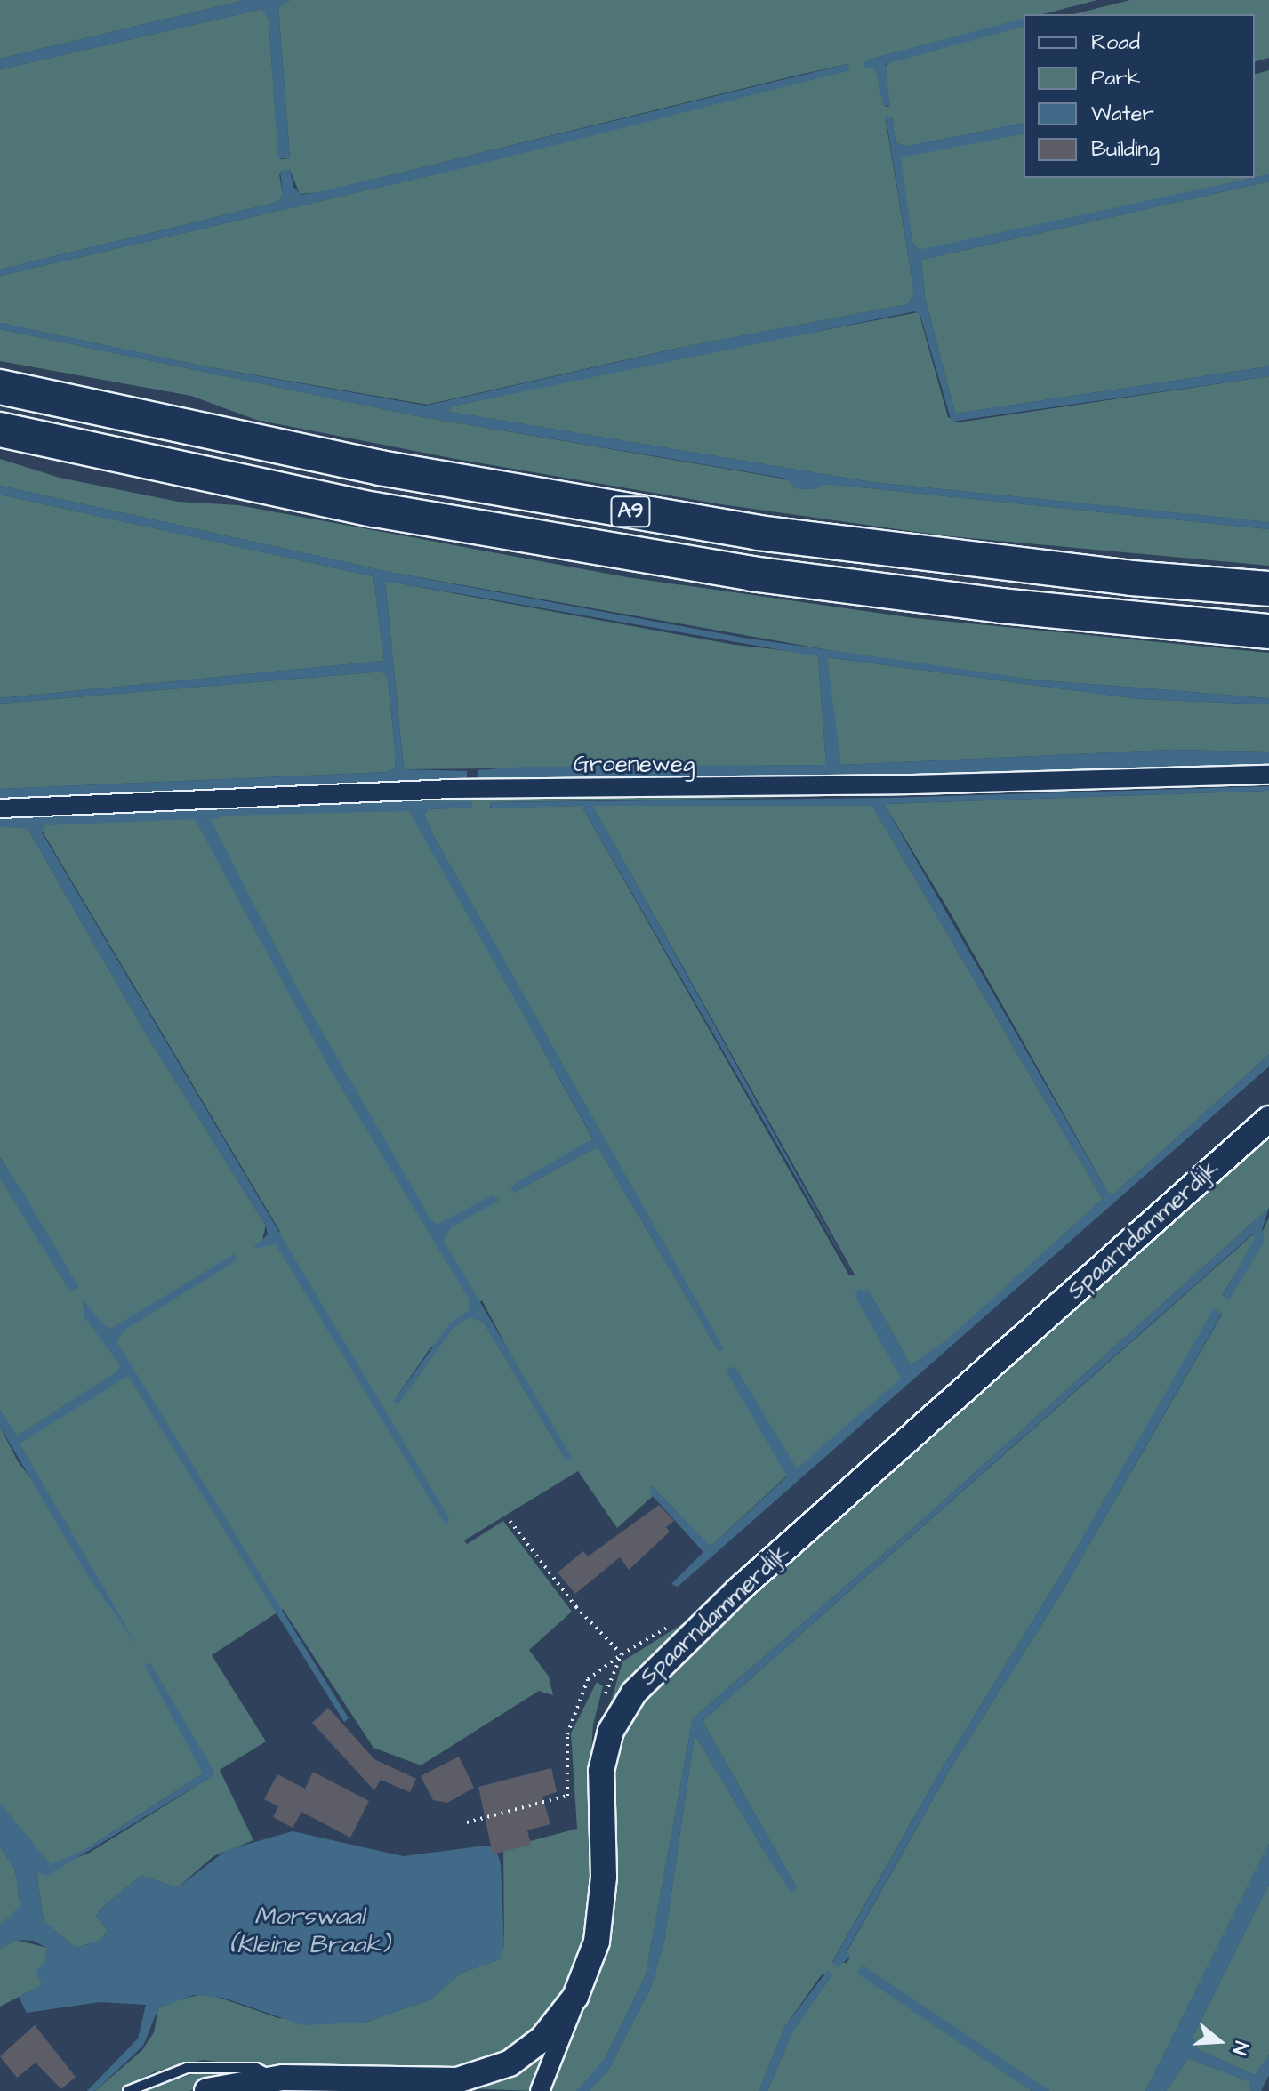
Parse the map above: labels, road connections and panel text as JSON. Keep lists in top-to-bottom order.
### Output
{
  "streets": {
    "highway": ["A9"],
    "street": ["Groeneweg", "Spaarndammerdijk"]
  },
  "water": ["Morswaal (Kleine Braak)"],
  "legend": [
    "Road",
    "Park",
    "Water",
    "Building"
  ],
  "north": "right"
}
